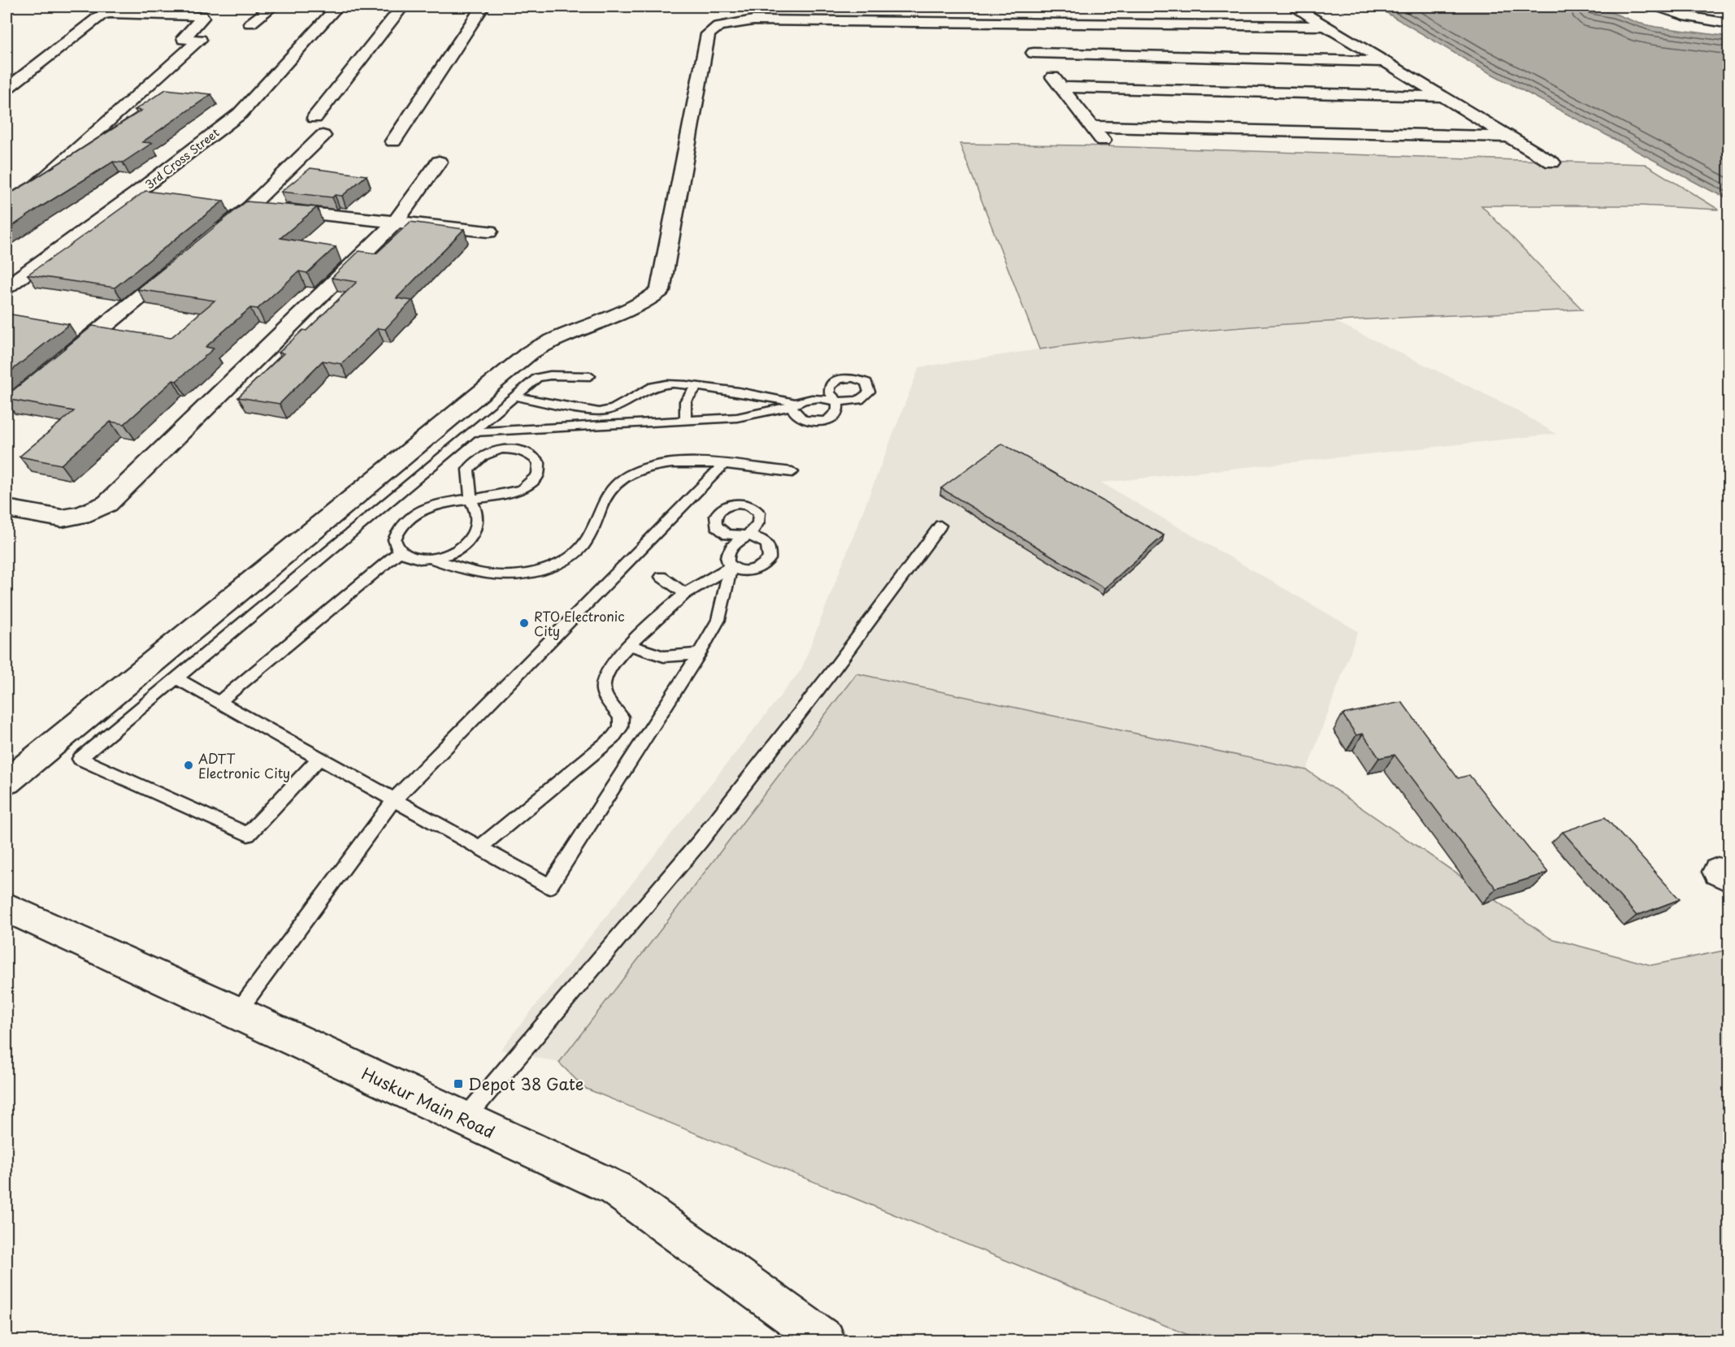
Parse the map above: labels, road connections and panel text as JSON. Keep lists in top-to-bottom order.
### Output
{
  "streets": {
    "street": ["3rd Cross Street", "Huskur Main Road"]
  },
  "places": {
    "other": ["RTO Electronic City", "ADTT Electronic City"],
    "transit": ["Depot 38 Gate"]
  }
}
